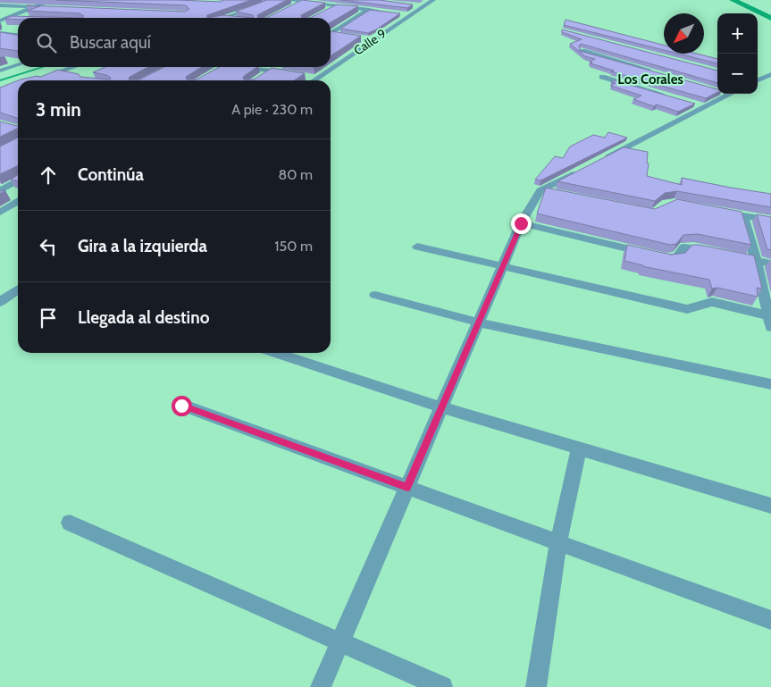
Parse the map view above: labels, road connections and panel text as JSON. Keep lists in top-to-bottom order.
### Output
{
  "streets": {
    "street": ["Calle 9"]
  },
  "districts": ["Los Corales"],
  "north": "bottom left",
  "page": {
    "map_buttons": ["+", "−"],
    "search": "Buscar aquí",
    "heading": ["3 min", "A pie · 230 m"],
    "list": [
      ["Continúa", "80 m"],
      ["Gira a la izquierda", "150 m"],
      "Llegada al destino"
    ]
  }
}
